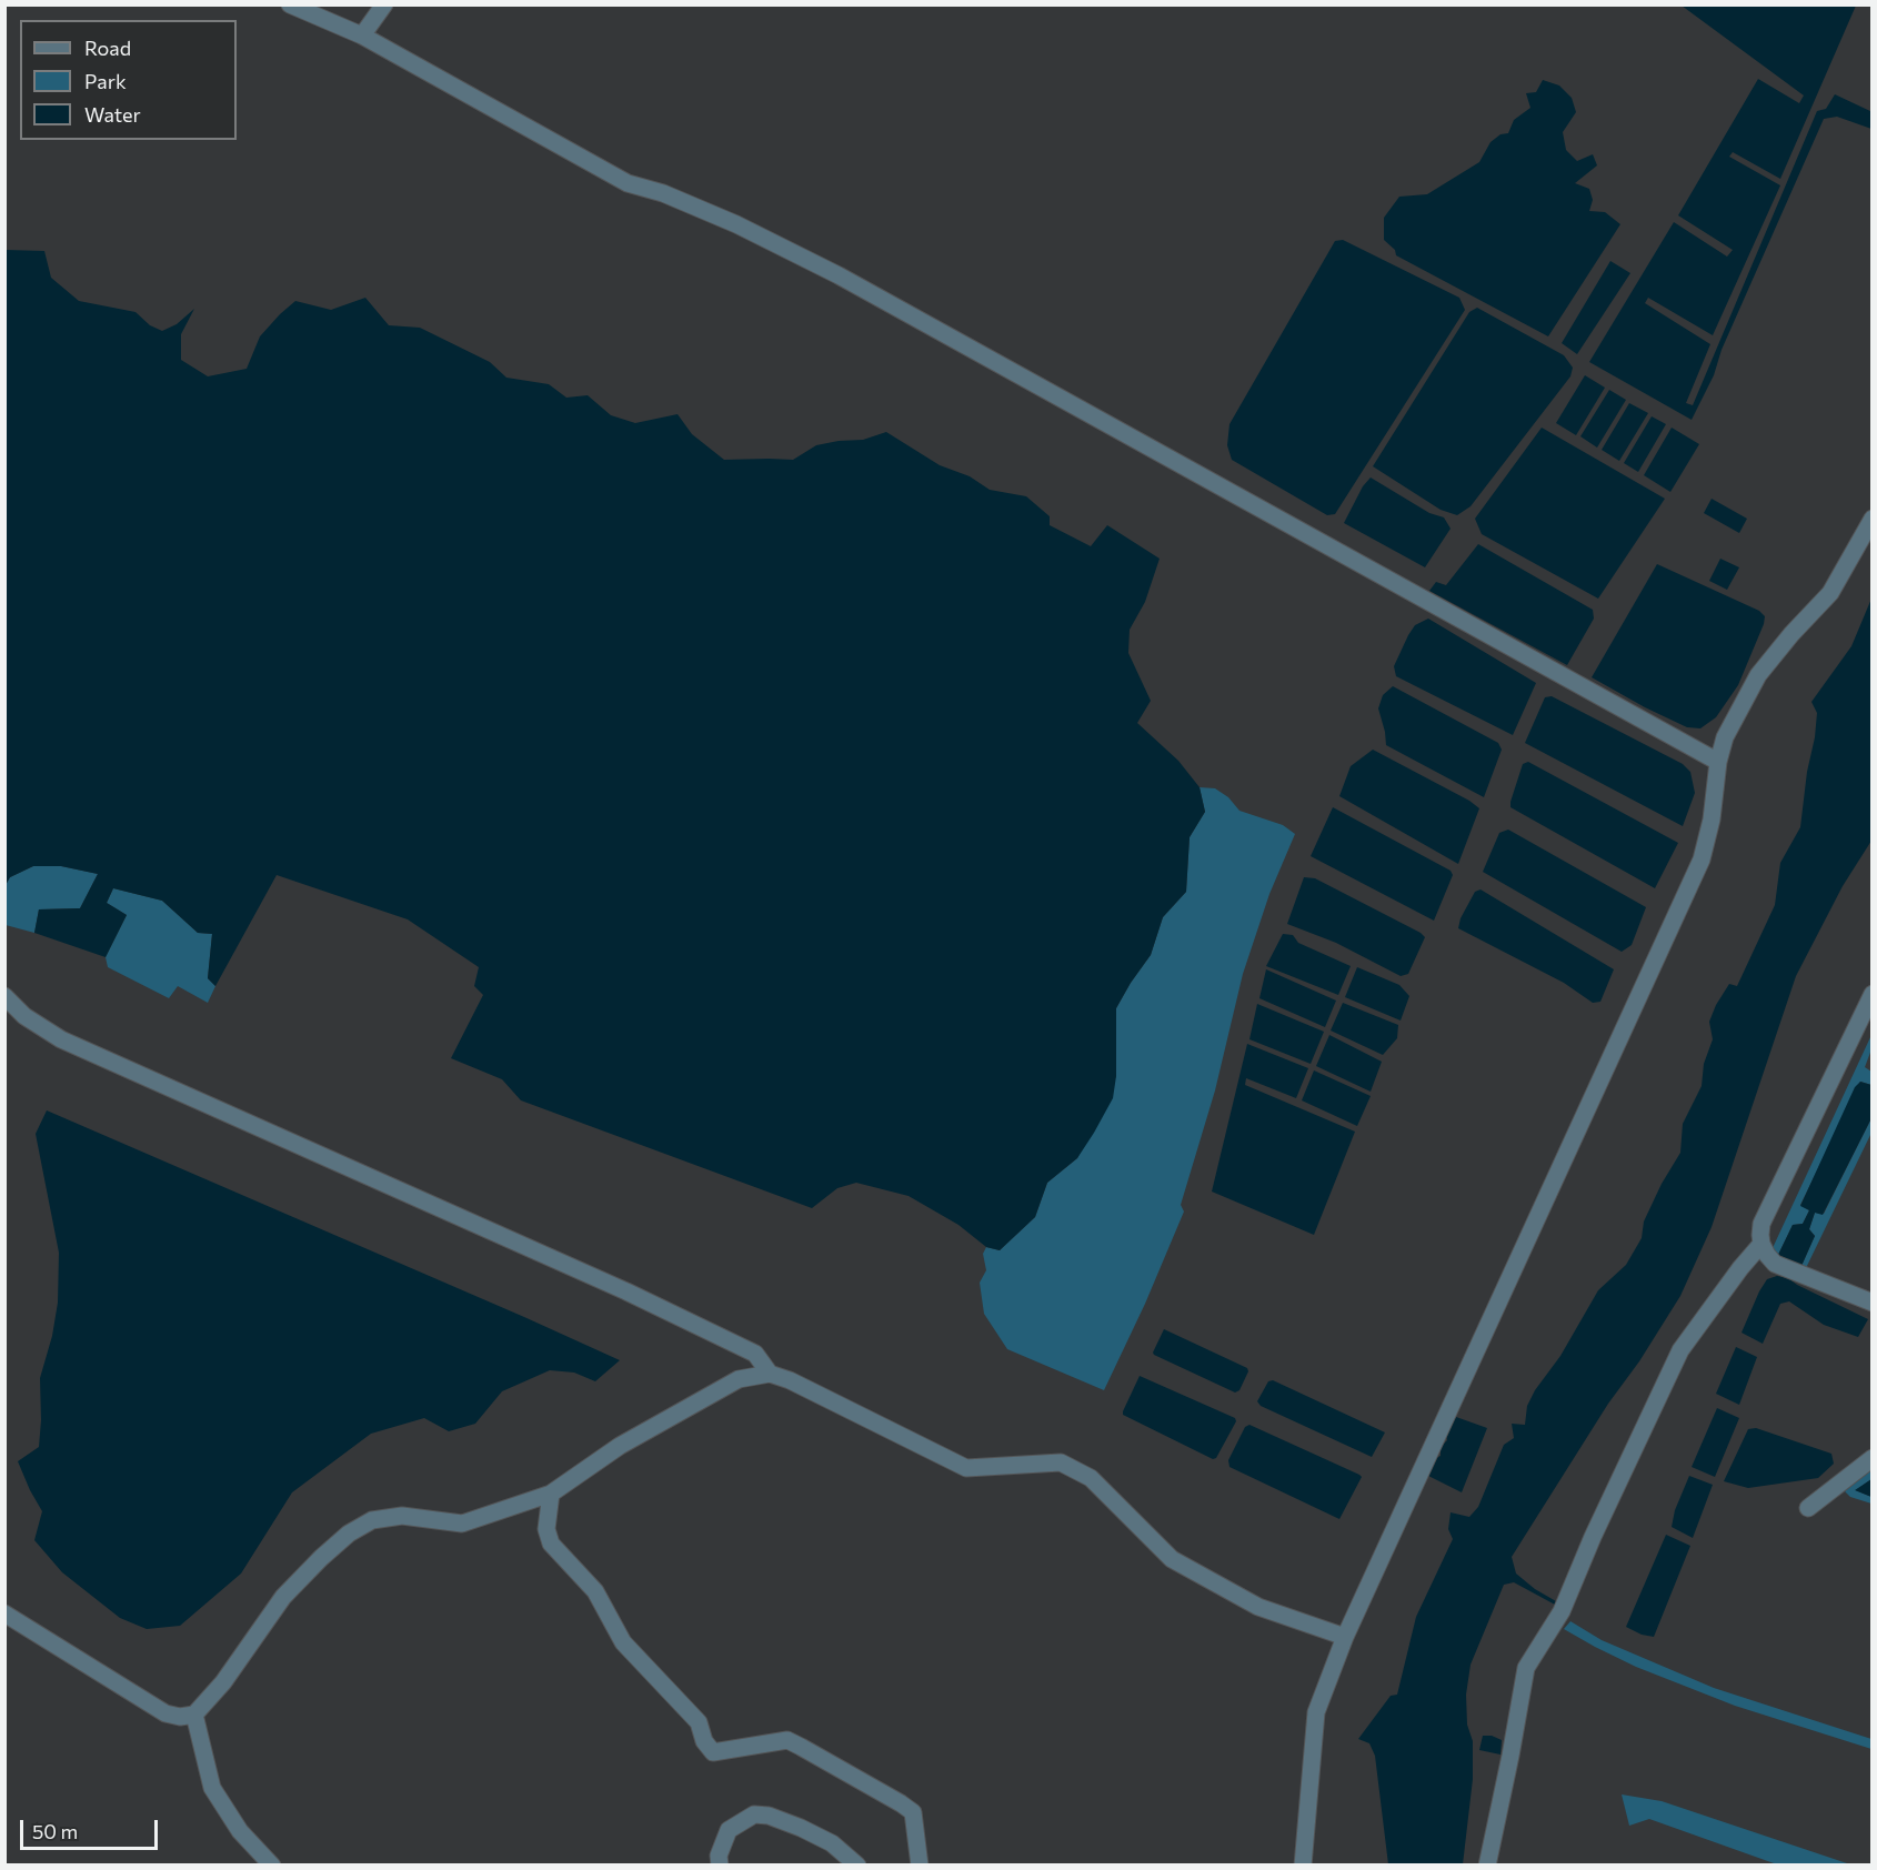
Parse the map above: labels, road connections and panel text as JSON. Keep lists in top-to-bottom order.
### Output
{
  "legend": ["Road", "Park", "Water"],
  "scale_bar": "50 m"
}
